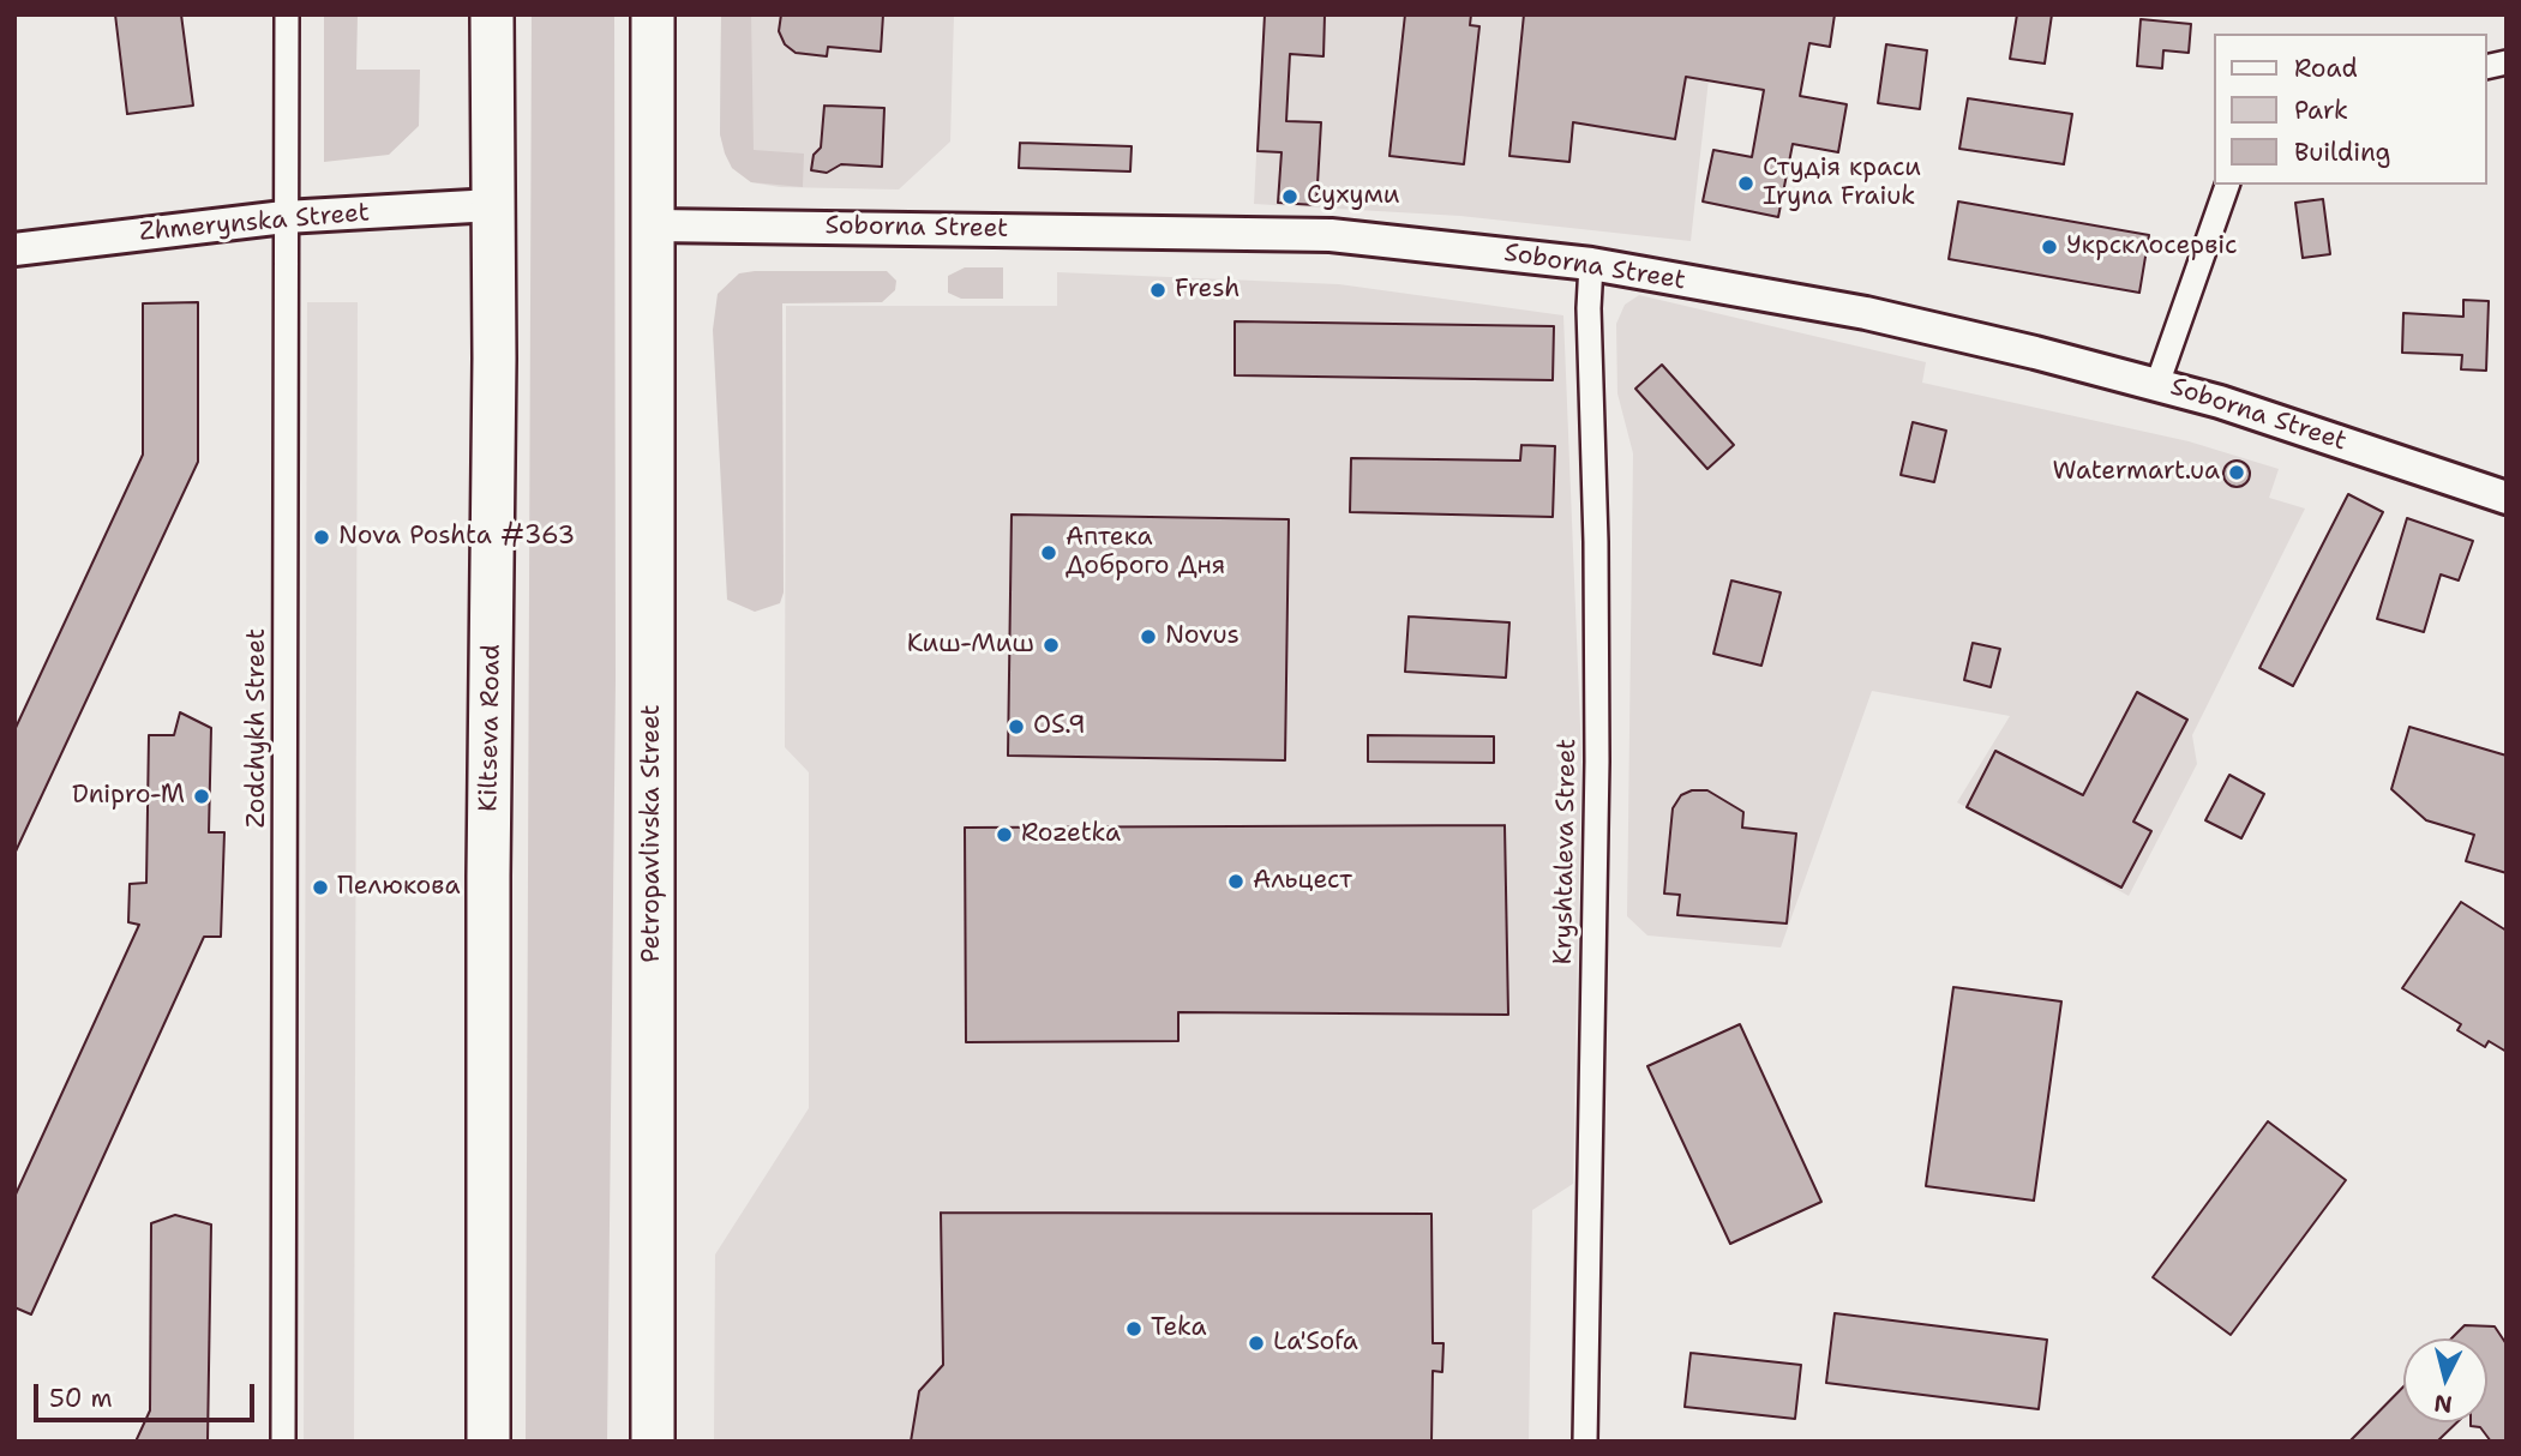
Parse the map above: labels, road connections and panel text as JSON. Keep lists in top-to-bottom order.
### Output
{
  "streets": {
    "highway": ["Kiltseva Road", "Petropavlivska Street"],
    "main road": ["Zhmerynska Street", "Soborna Street"],
    "street": ["Zodchykh Street", "Kryshtaleva Street"]
  },
  "crossings": [
    ["Zhmerynska Street", "Zodchykh Street"],
    ["Zhmerynska Street", "Kiltseva Road"],
    ["Soborna Street", "Petropavlivska Street"],
    ["Soborna Street", "Kryshtaleva Street"]
  ],
  "places": [
    "Студія краси Iryna Fraiuk",
    "Сухуми",
    "Укрсклосервіс",
    "Fresh",
    "Watermart.ua",
    "Nova Poshta #363",
    "Аптека Доброго Дня",
    "Novus",
    "Киш-Миш",
    "OS.9",
    "Dnipro-M",
    "Rozetka",
    "Альцест",
    "Пелюкова",
    "Teka",
    "La'Sofa"
  ],
  "legend": ["Road", "Park", "Building"],
  "scale_bar": "50 m",
  "north": "bottom"
}
